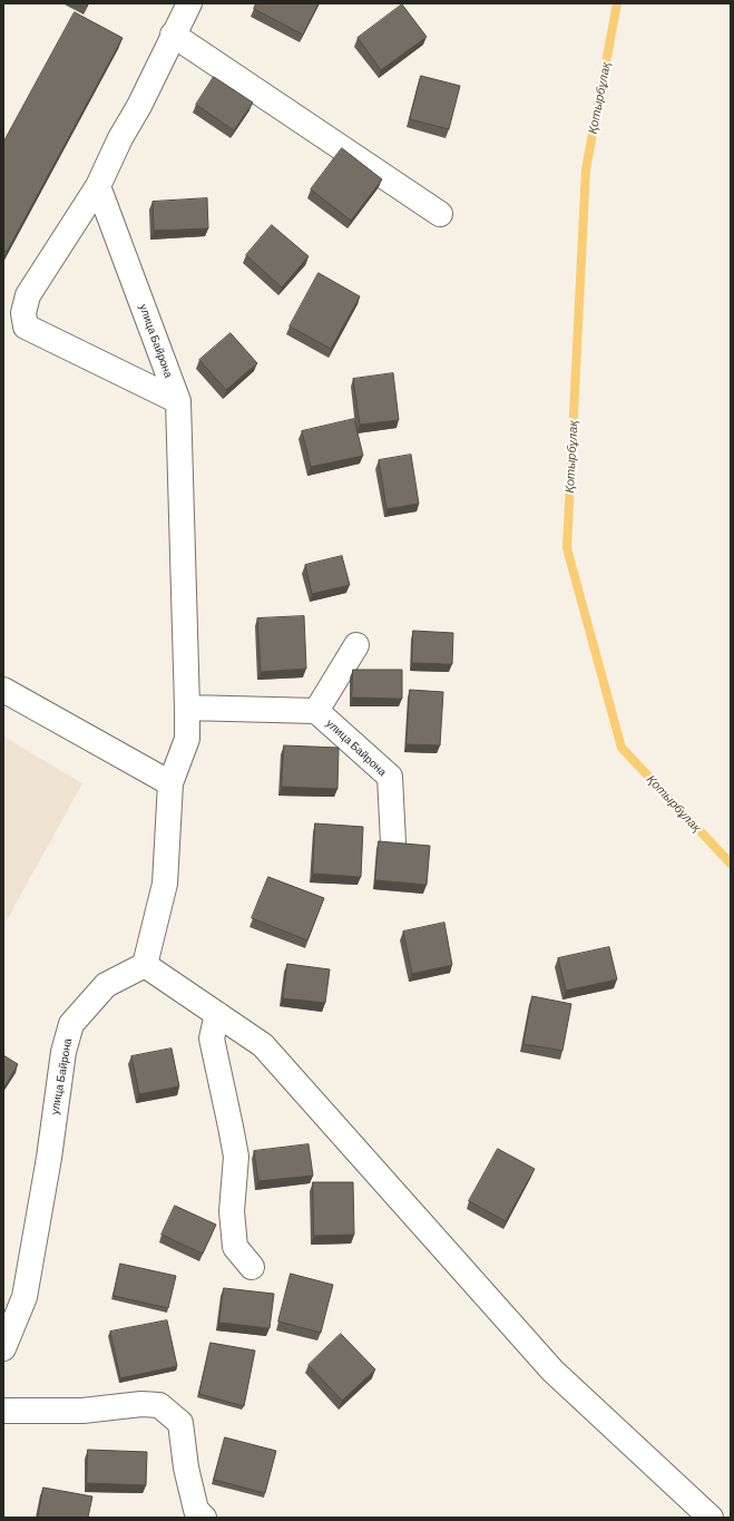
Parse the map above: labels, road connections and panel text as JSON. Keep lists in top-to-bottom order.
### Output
{
  "streets": {
    "street": ["улица Байрона"]
  },
  "water": ["Қотырбұлақ"]
}
